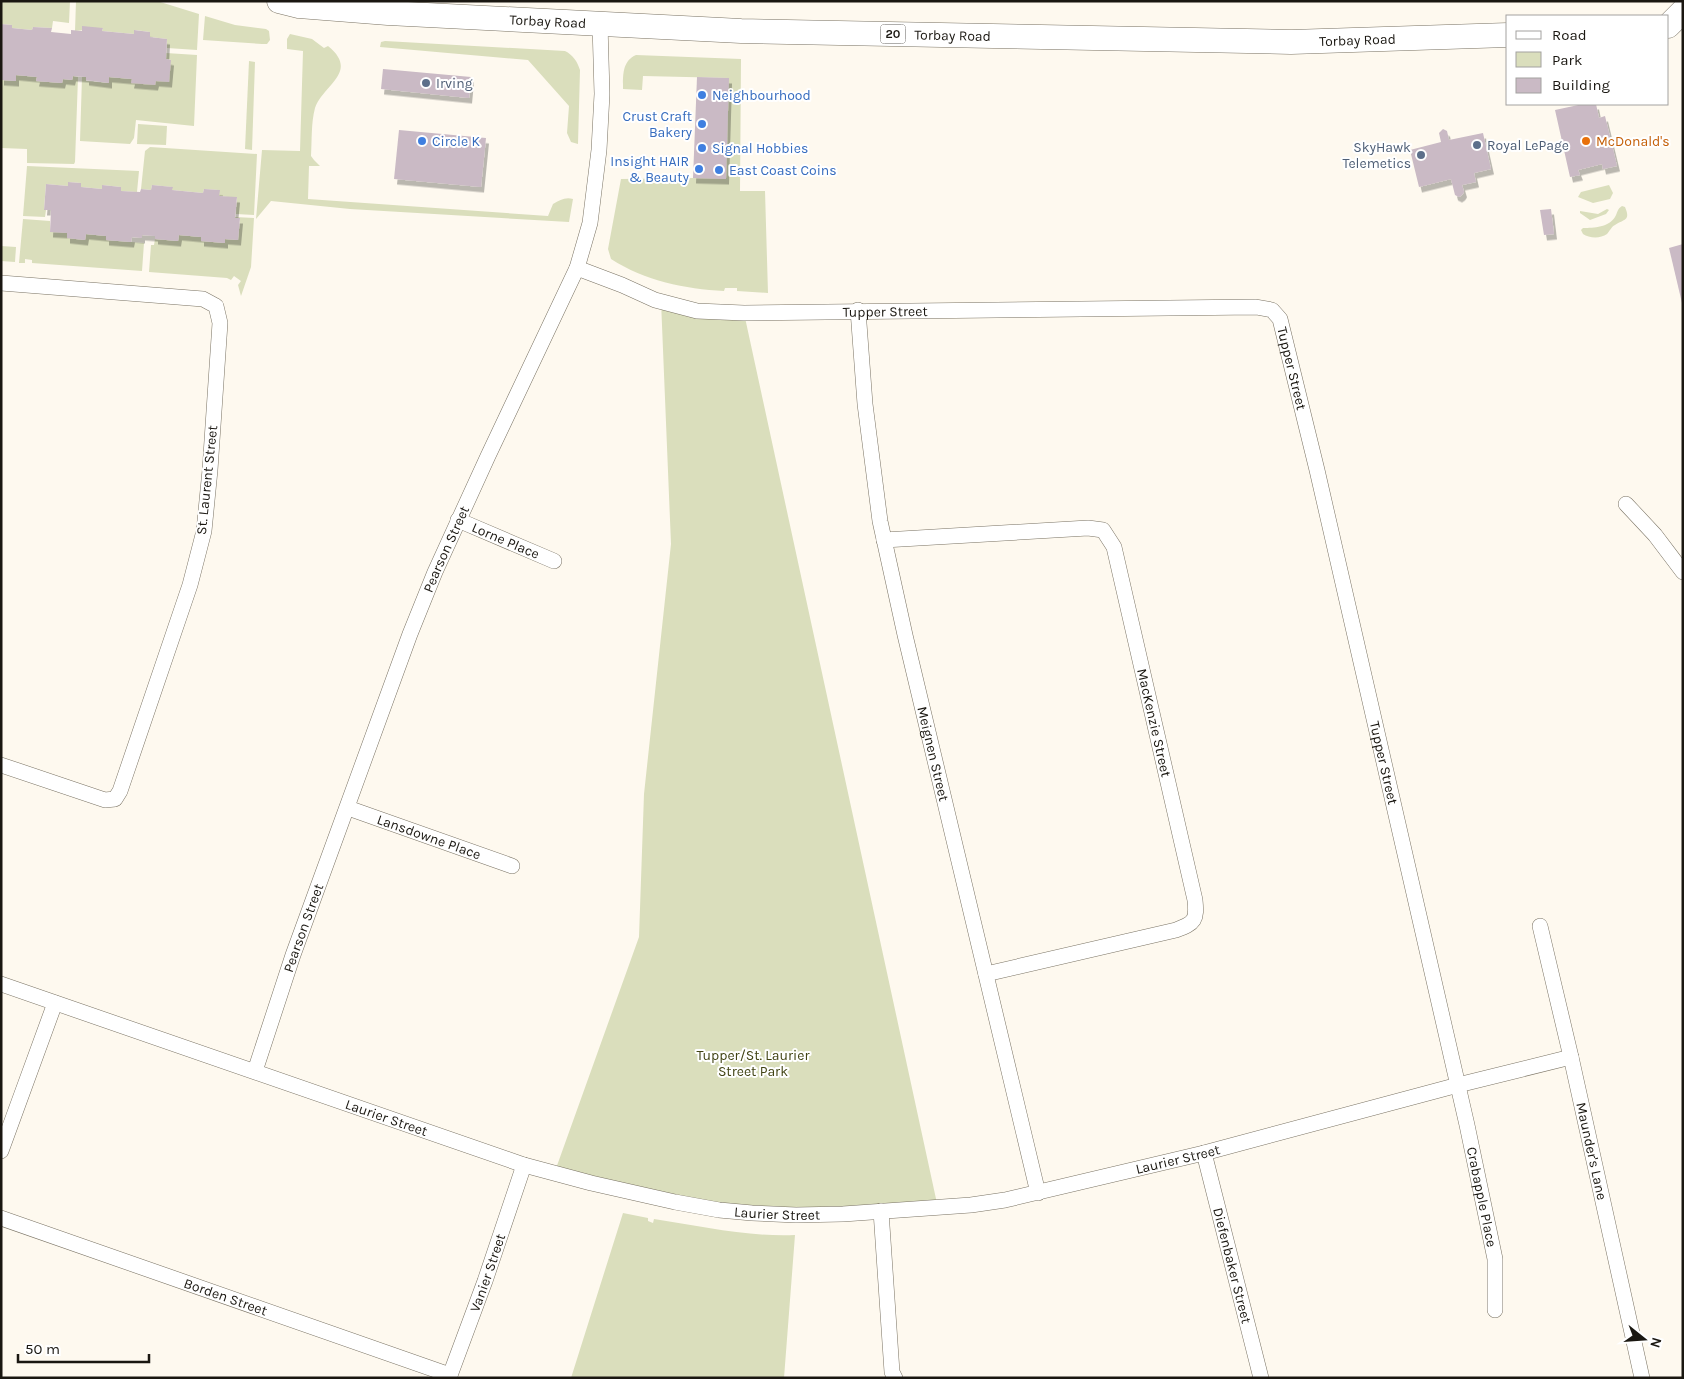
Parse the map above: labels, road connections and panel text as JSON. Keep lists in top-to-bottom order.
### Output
{
  "streets": {
    "main road": ["Torbay Road", "20"],
    "street": [
      "Tupper Street",
      "St. Laurent Street",
      "Lorne Place",
      "Pearson Street",
      "MacKenzie Street",
      "Meignen Street",
      "Lansdowne Place",
      "Laurier Street",
      "Maunder's Lane",
      "Crabapple Place",
      "Diefenbaker Street",
      "Vanier Street",
      "Borden Street"
    ]
  },
  "crossings": [
    ["Torbay Road", "Pearson Street"],
    ["Tupper Street", "Pearson Street"],
    ["Tupper Street", "Meignen Street"],
    ["Tupper Street", "Laurier Street"],
    ["Tupper Street", "Crabapple Place"],
    ["Lorne Place", "Pearson Street"],
    ["Pearson Street", "Lansdowne Place"],
    ["Pearson Street", "Laurier Street"],
    ["MacKenzie Street", "Meignen Street"],
    ["Meignen Street", "Laurier Street"],
    ["Laurier Street", "Maunder's Lane"],
    ["Laurier Street", "Crabapple Place"],
    ["Laurier Street", "Diefenbaker Street"],
    ["Laurier Street", "Vanier Street"],
    ["Vanier Street", "Borden Street"]
  ],
  "parks": ["Tupper/St. Laurier Street Park"],
  "places": [
    "Irving",
    "Neighbourhood",
    "Crust Craft Bakery",
    "Circle K",
    "McDonald's",
    "Royal LePage",
    "Signal Hobbies",
    "SkyHawk Telemetics",
    "Insight HAIR & Beauty",
    "East Coast Coins"
  ],
  "legend": ["Road", "Park", "Building"],
  "scale_bar": "50 m",
  "north": "right"
}
